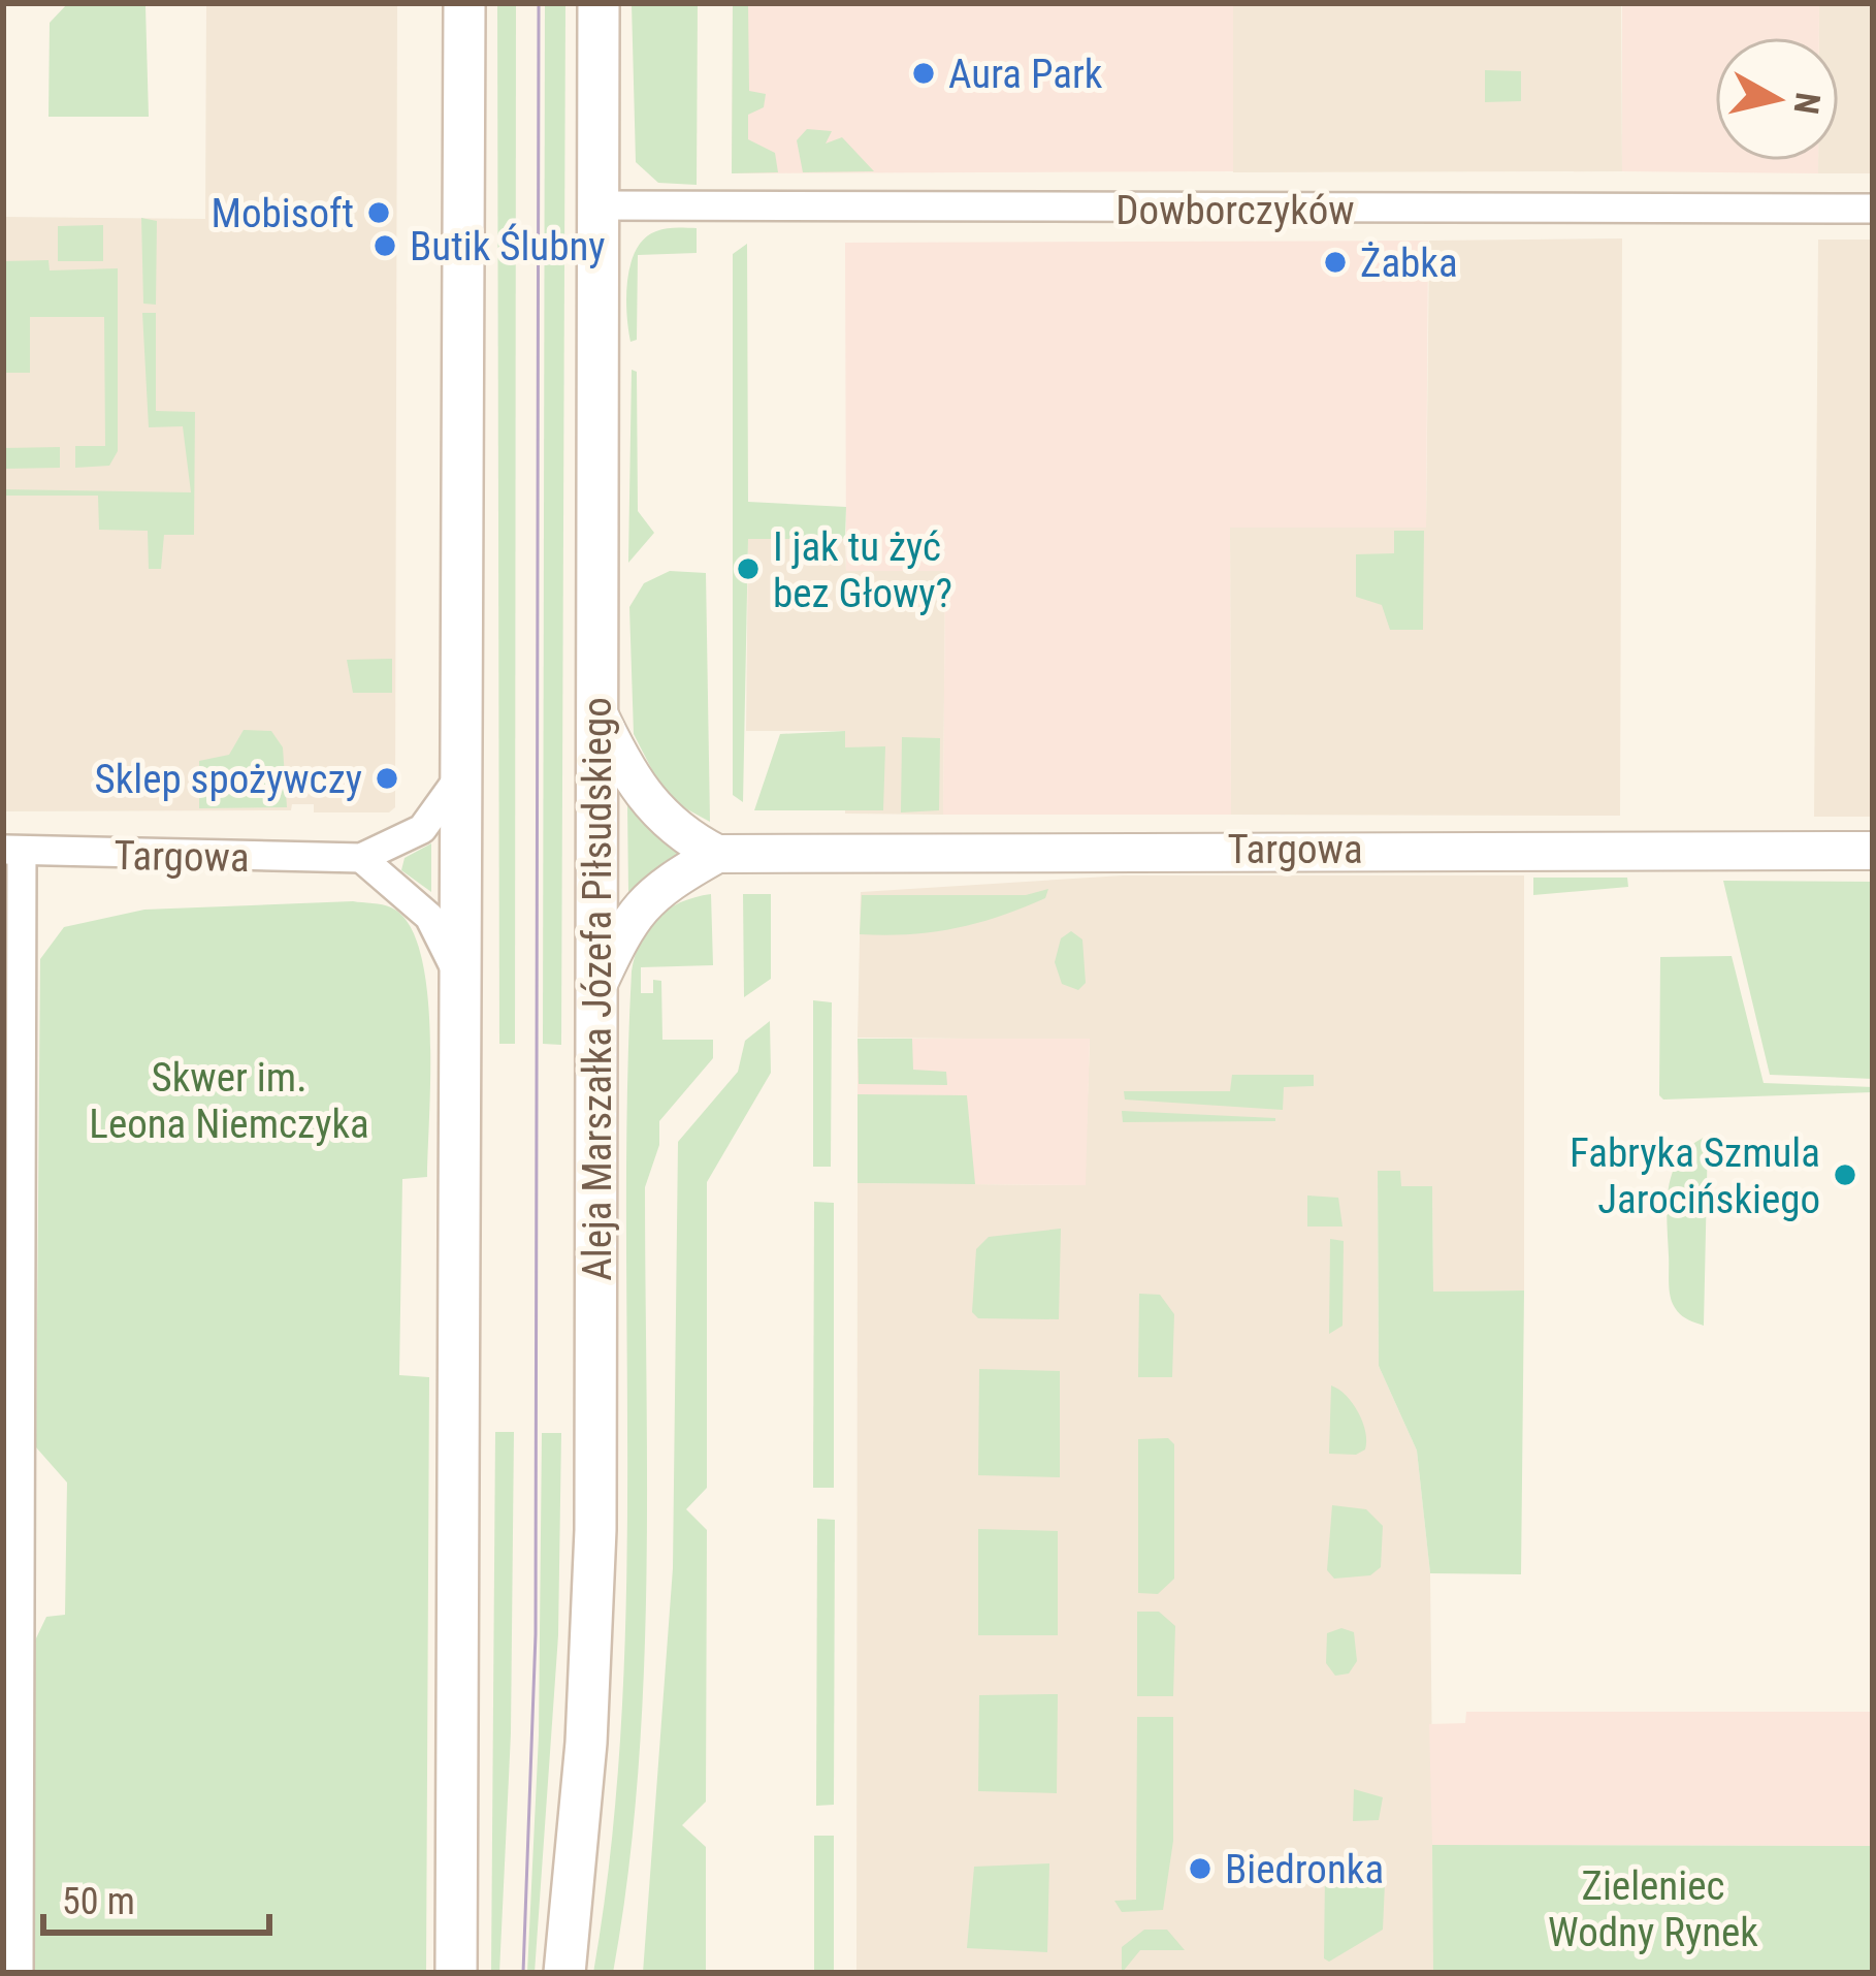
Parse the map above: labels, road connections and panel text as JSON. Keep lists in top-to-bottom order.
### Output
{
  "streets": {
    "main road": ["Aleja Marszałka Józefa Piłsudskiego"],
    "street": ["Dowborczyków", "Targowa"]
  },
  "crossings": [
    ["Dowborczyków", "Aleja Marszałka Józefa Piłsudskiego"]
  ],
  "parks": ["Skwer im. Leona Niemczyka", "Zieleniec Wodny Rynek"],
  "places": [
    "Aura Park",
    "Mobisoft",
    "Butik Ślubny",
    "Żabka",
    "I jak tu żyć bez Głowy?",
    "Sklep spożywczy",
    "Fabryka Szmula Jarocińskiego",
    "Biedronka"
  ],
  "scale_bar": "50 m",
  "north": "right"
}
